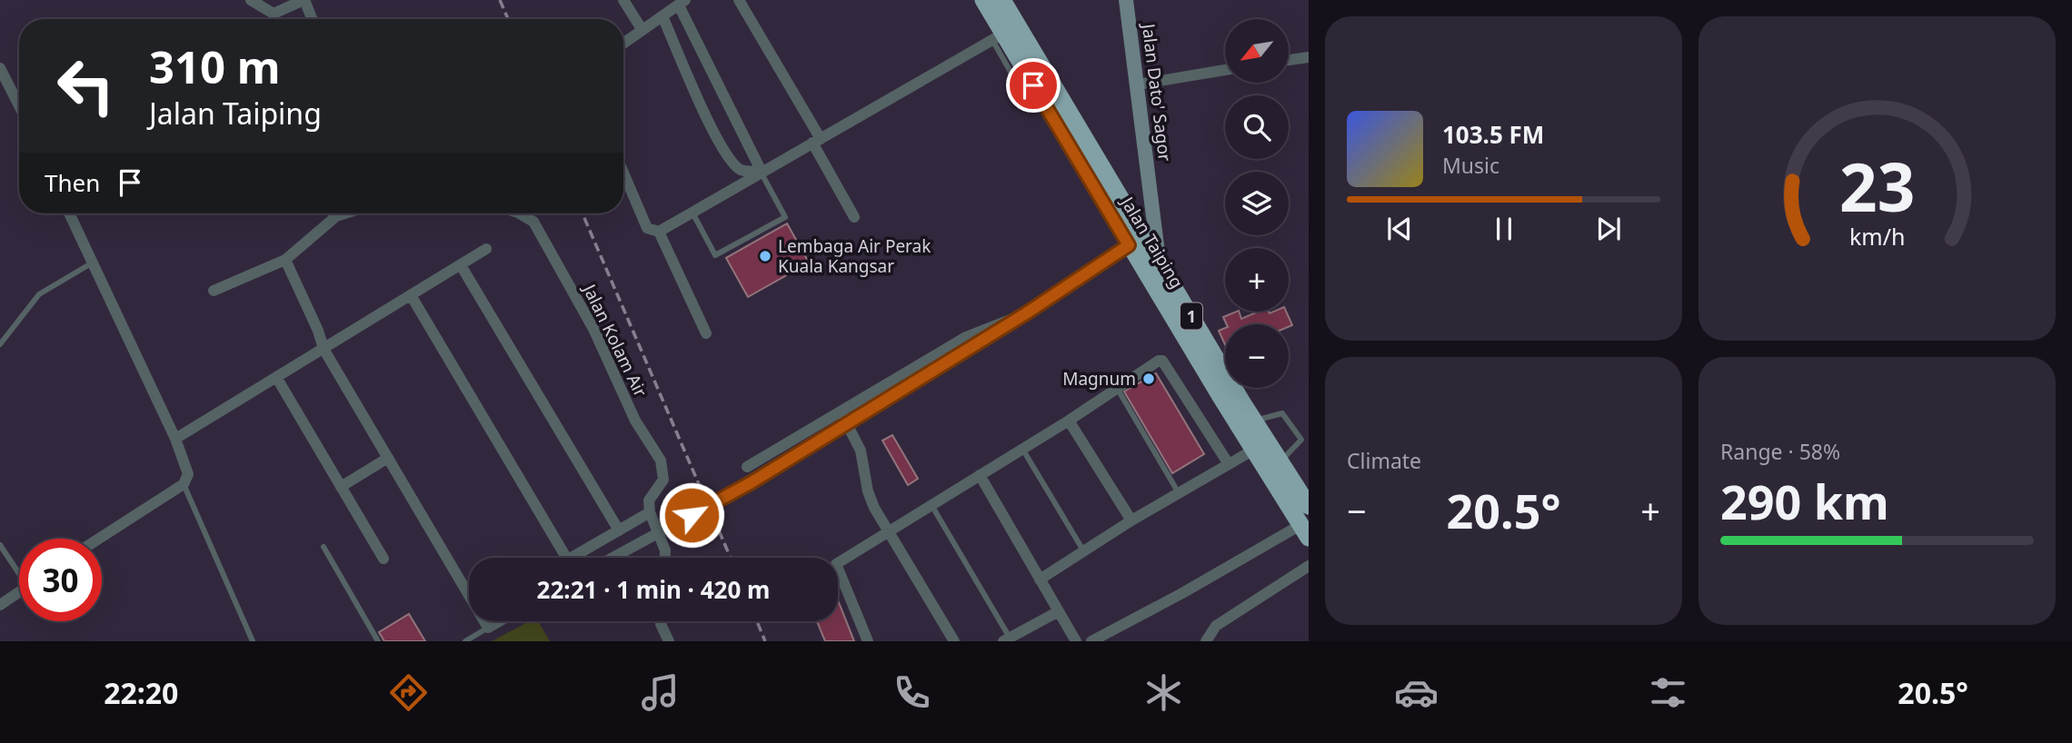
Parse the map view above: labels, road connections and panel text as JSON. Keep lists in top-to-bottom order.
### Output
{
  "streets": {
    "highway": ["Jalan Taiping", "1"],
    "main road": ["Jalan Dato' Sagor"],
    "street": ["Jalan Kolam Air"]
  },
  "crossings": [
    ["Jalan Dato' Sagor", "Jalan Taiping"]
  ],
  "places": ["Lembaga Air Perak Kuala Kangsar", "Magnum"],
  "north": "bottom left",
  "page": {
    "map_buttons": ["+", "−"],
    "turn": ["310 m", "Jalan Taiping"],
    "song": ["103.5 FM", "Music"],
    "then": "Then",
    "tile": [
      "Climate",
      ["Range · 58%", "290 km"]
    ],
    "heat": ["−", "20.5°", "+"],
    "limit": "30",
    "trip": "22:21 · 1 min · 420 m",
    "tabs": ["22:20", "20.5°"],
    "gauge": ["23", "km/h"]
  }
}
